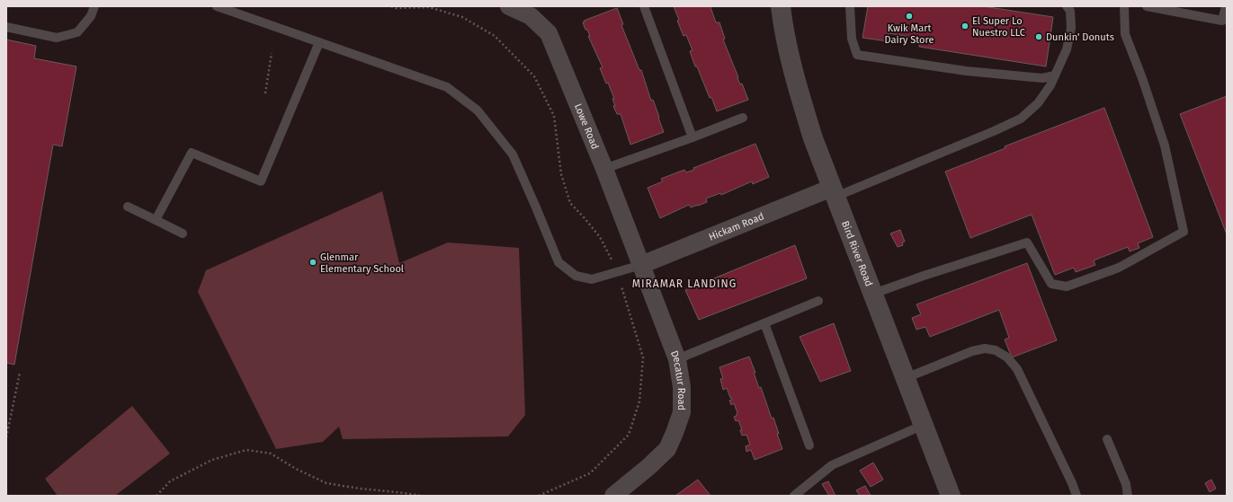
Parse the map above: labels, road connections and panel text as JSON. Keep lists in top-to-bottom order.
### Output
{
  "streets": {
    "street": [
      "Lowe Road",
      "Hickam Road",
      "Bird River Road",
      "Decatur Road"
    ]
  },
  "crossings": [
    ["Lowe Road", "Hickam Road"],
    ["Lowe Road", "Decatur Road"],
    ["Hickam Road", "Bird River Road"],
    ["Hickam Road", "Decatur Road"]
  ],
  "districts": ["MIRAMAR LANDING"],
  "places": [
    "Kwik Mart Dairy Store",
    "El Super Lo Nuestro LLC",
    "Dunkin' Donuts",
    "Glenmar Elementary School"
  ]
}
